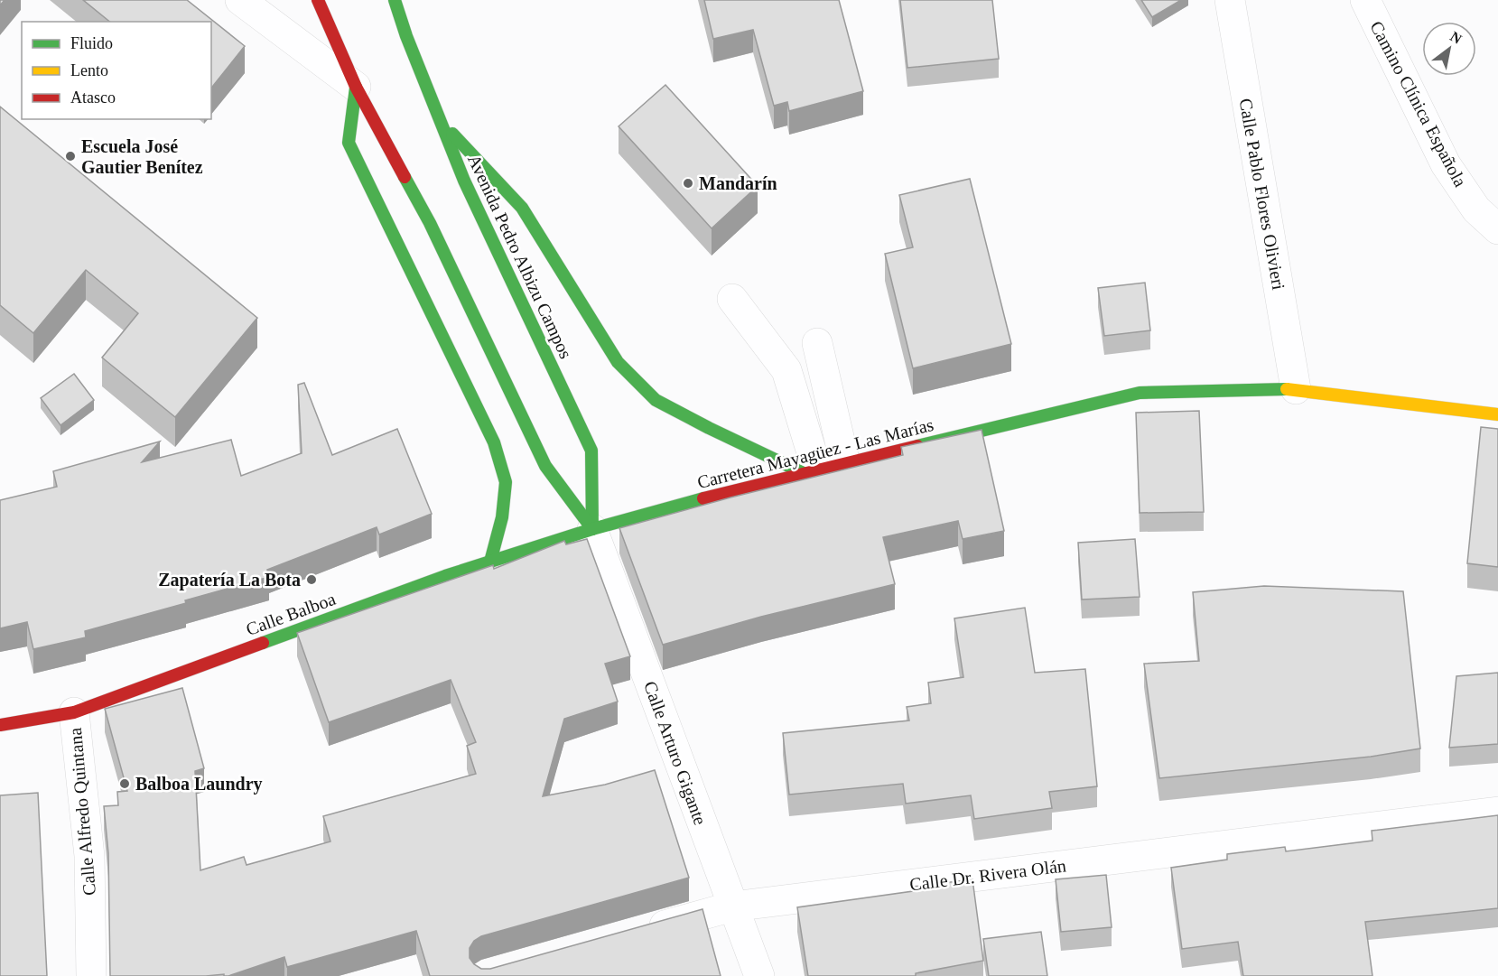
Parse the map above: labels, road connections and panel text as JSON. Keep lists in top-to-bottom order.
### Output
{
  "streets": {
    "main road": ["Avenida Pedro Albizu Campos", "Carretera Mayagüez - Las Marías", "Calle Balboa"],
    "street": [
      "Camino Clínica Española",
      "Calle Pablo Flores Olivieri",
      "Calle Arturo Gigante",
      "Calle Alfredo Quintana",
      "Calle Dr. Rivera Olán"
    ]
  },
  "crossings": [
    ["Calle Pablo Flores Olivieri", "Carretera Mayagüez - Las Marías"],
    ["Avenida Pedro Albizu Campos", "Carretera Mayagüez - Las Marías"],
    ["Avenida Pedro Albizu Campos", "Calle Balboa"],
    ["Avenida Pedro Albizu Campos", "Calle Arturo Gigante"],
    ["Carretera Mayagüez - Las Marías", "Calle Balboa"],
    ["Carretera Mayagüez - Las Marías", "Calle Arturo Gigante"],
    ["Calle Balboa", "Calle Arturo Gigante"],
    ["Calle Balboa", "Calle Alfredo Quintana"],
    ["Calle Arturo Gigante", "Calle Dr. Rivera Olán"]
  ],
  "places": [
    "Escuela José Gautier Benítez",
    "Mandarín",
    "Zapatería La Bota",
    "Balboa Laundry"
  ],
  "legend": ["Fluido", "Lento", "Atasco"],
  "north": "top right"
}
